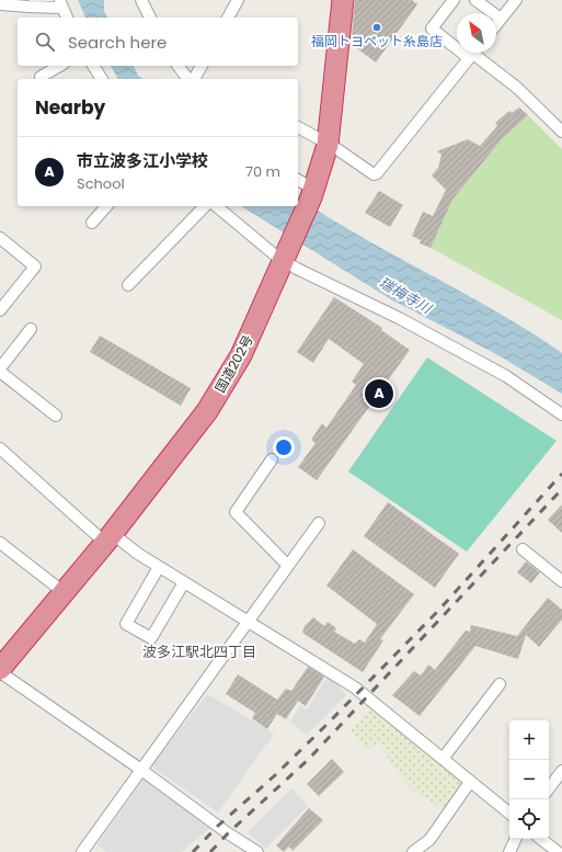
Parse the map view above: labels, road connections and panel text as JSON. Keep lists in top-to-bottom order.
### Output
{
  "streets": {
    "highway": ["国道202号"]
  },
  "districts": ["波多江駅北四丁目"],
  "water": ["瑞梅寺川"],
  "places": ["福岡トヨペット糸島店"],
  "north": "top left",
  "page": {
    "search": "Search here",
    "heading": "Nearby",
    "list": [
      {
        "mark": "A",
        "name": "市立波多江小学校",
        "note": "School",
        "value": "70 m"
      }
    ],
    "pins": "A",
    "map_buttons": ["+", "−"]
  }
}
